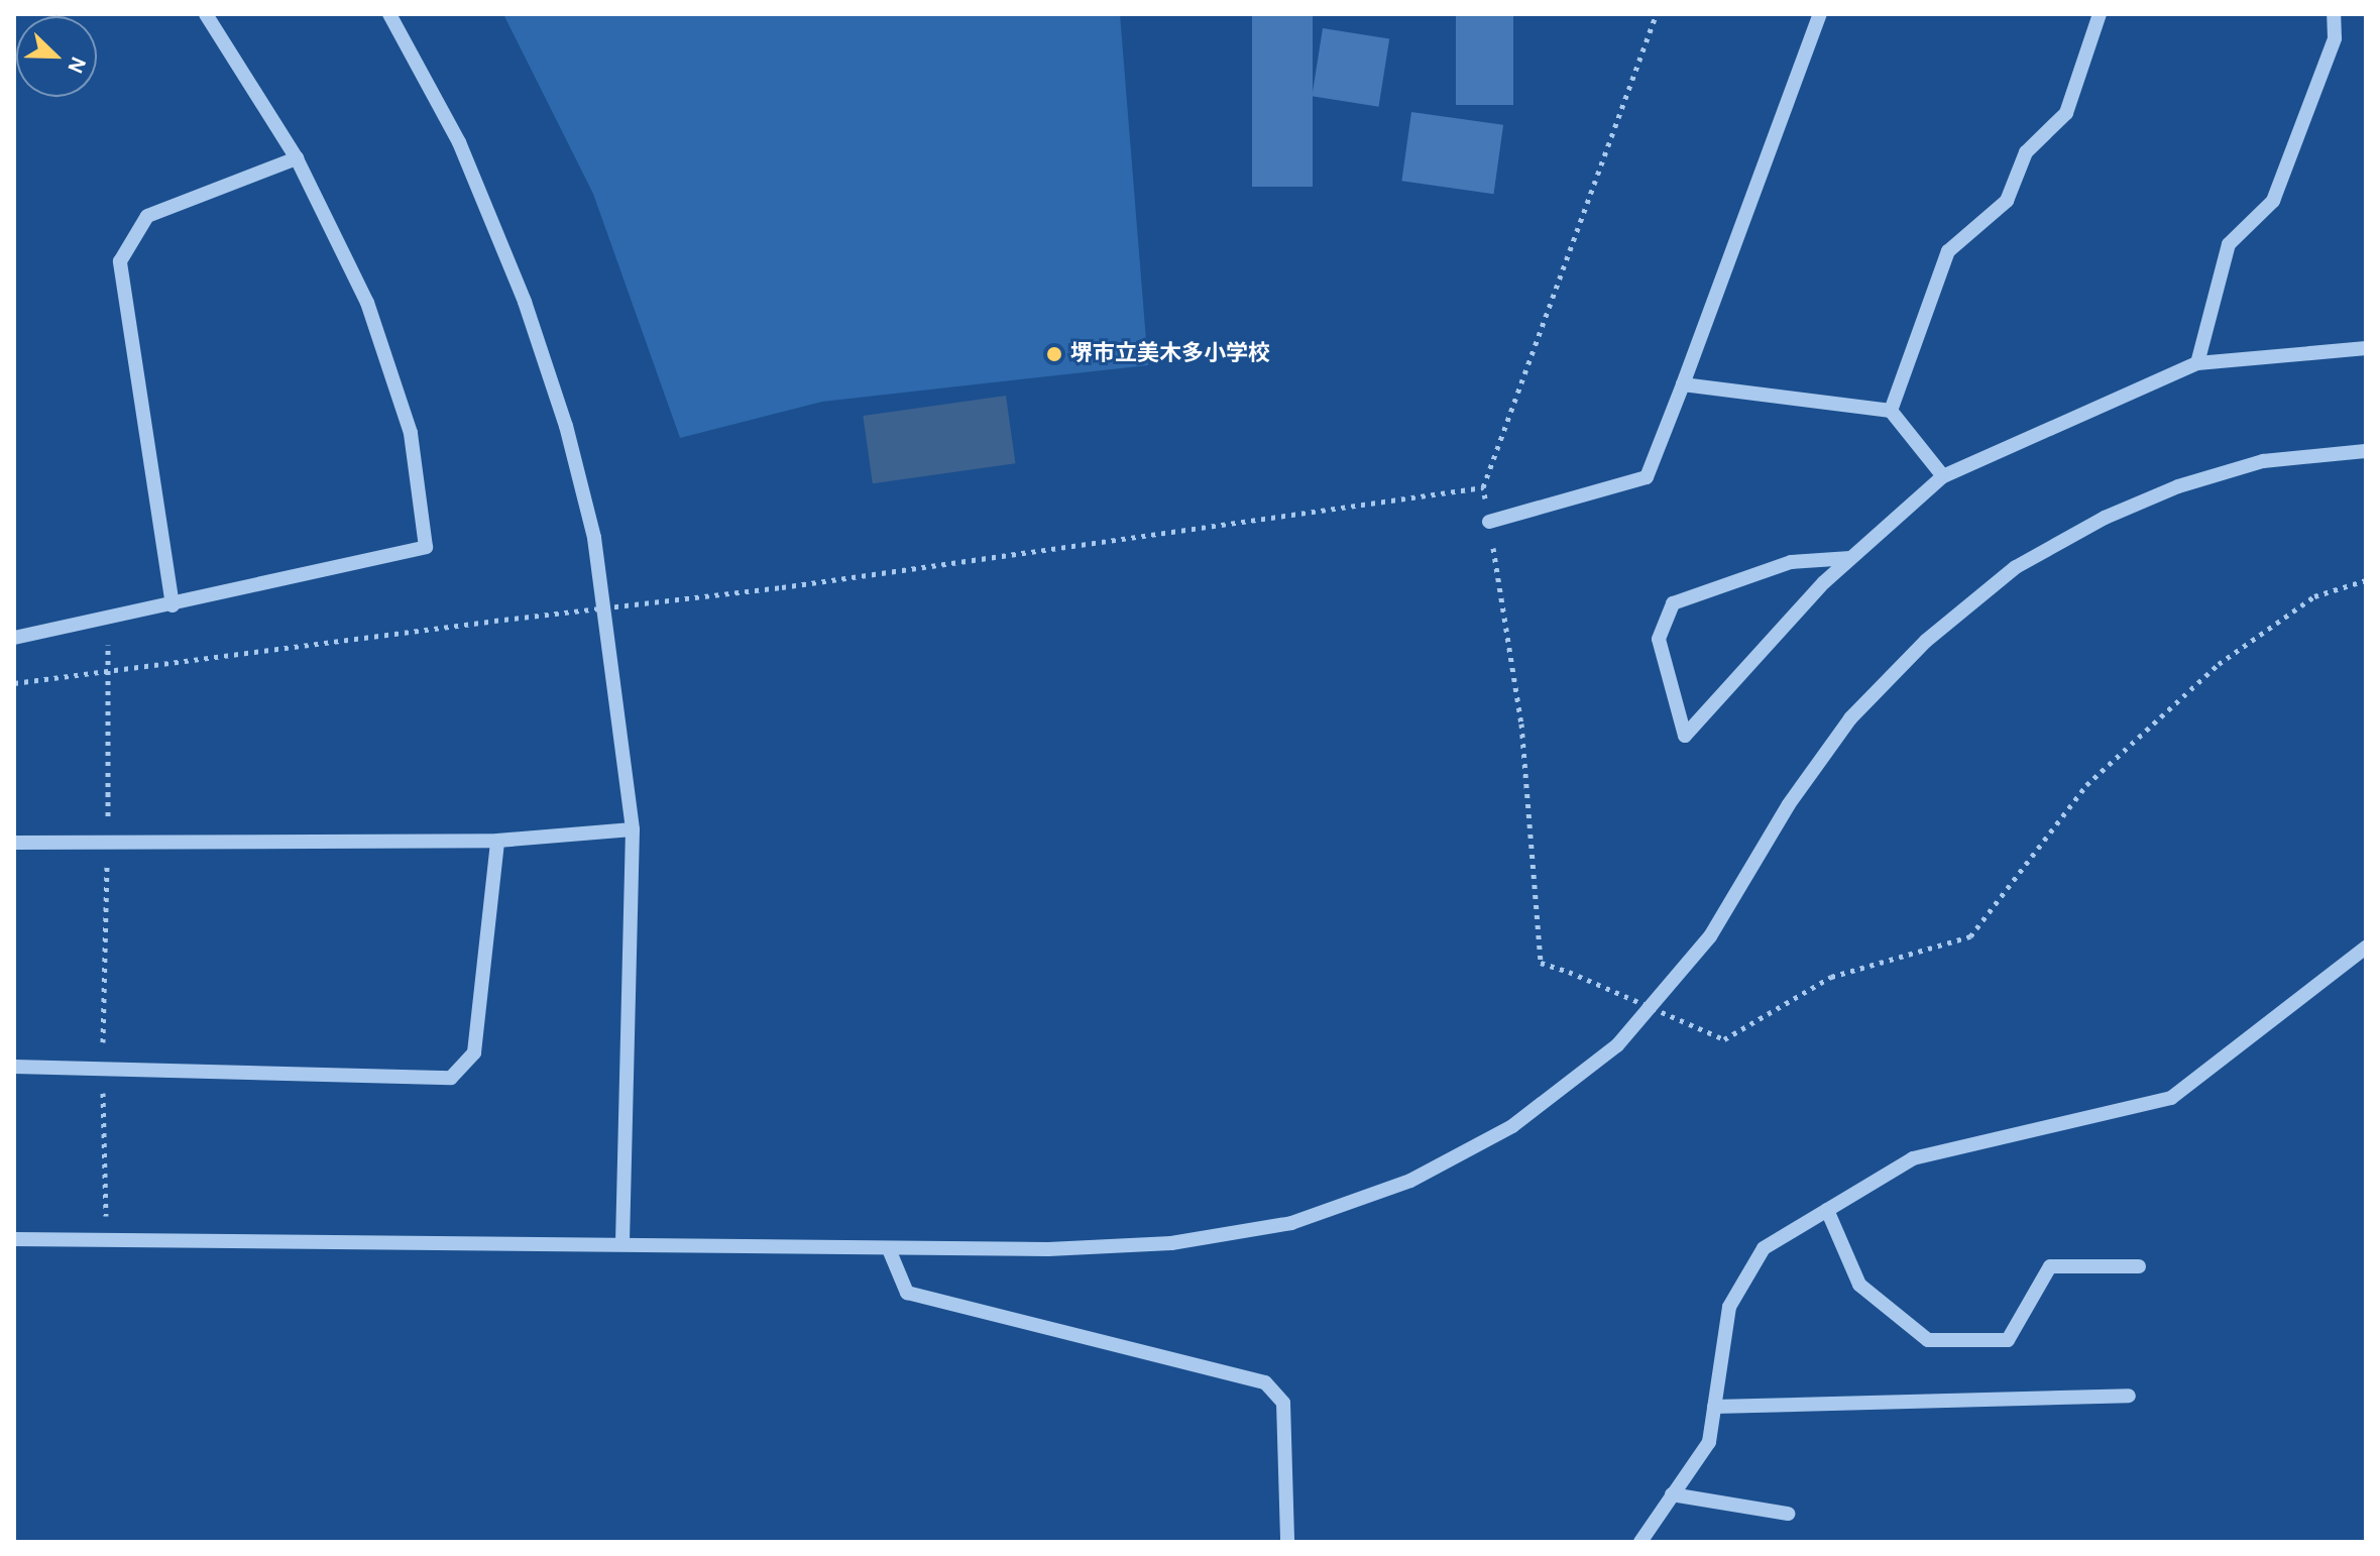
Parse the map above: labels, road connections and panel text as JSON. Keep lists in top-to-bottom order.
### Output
{
  "places": ["堺市立美木多小学校"],
  "north": "bottom right"
}
